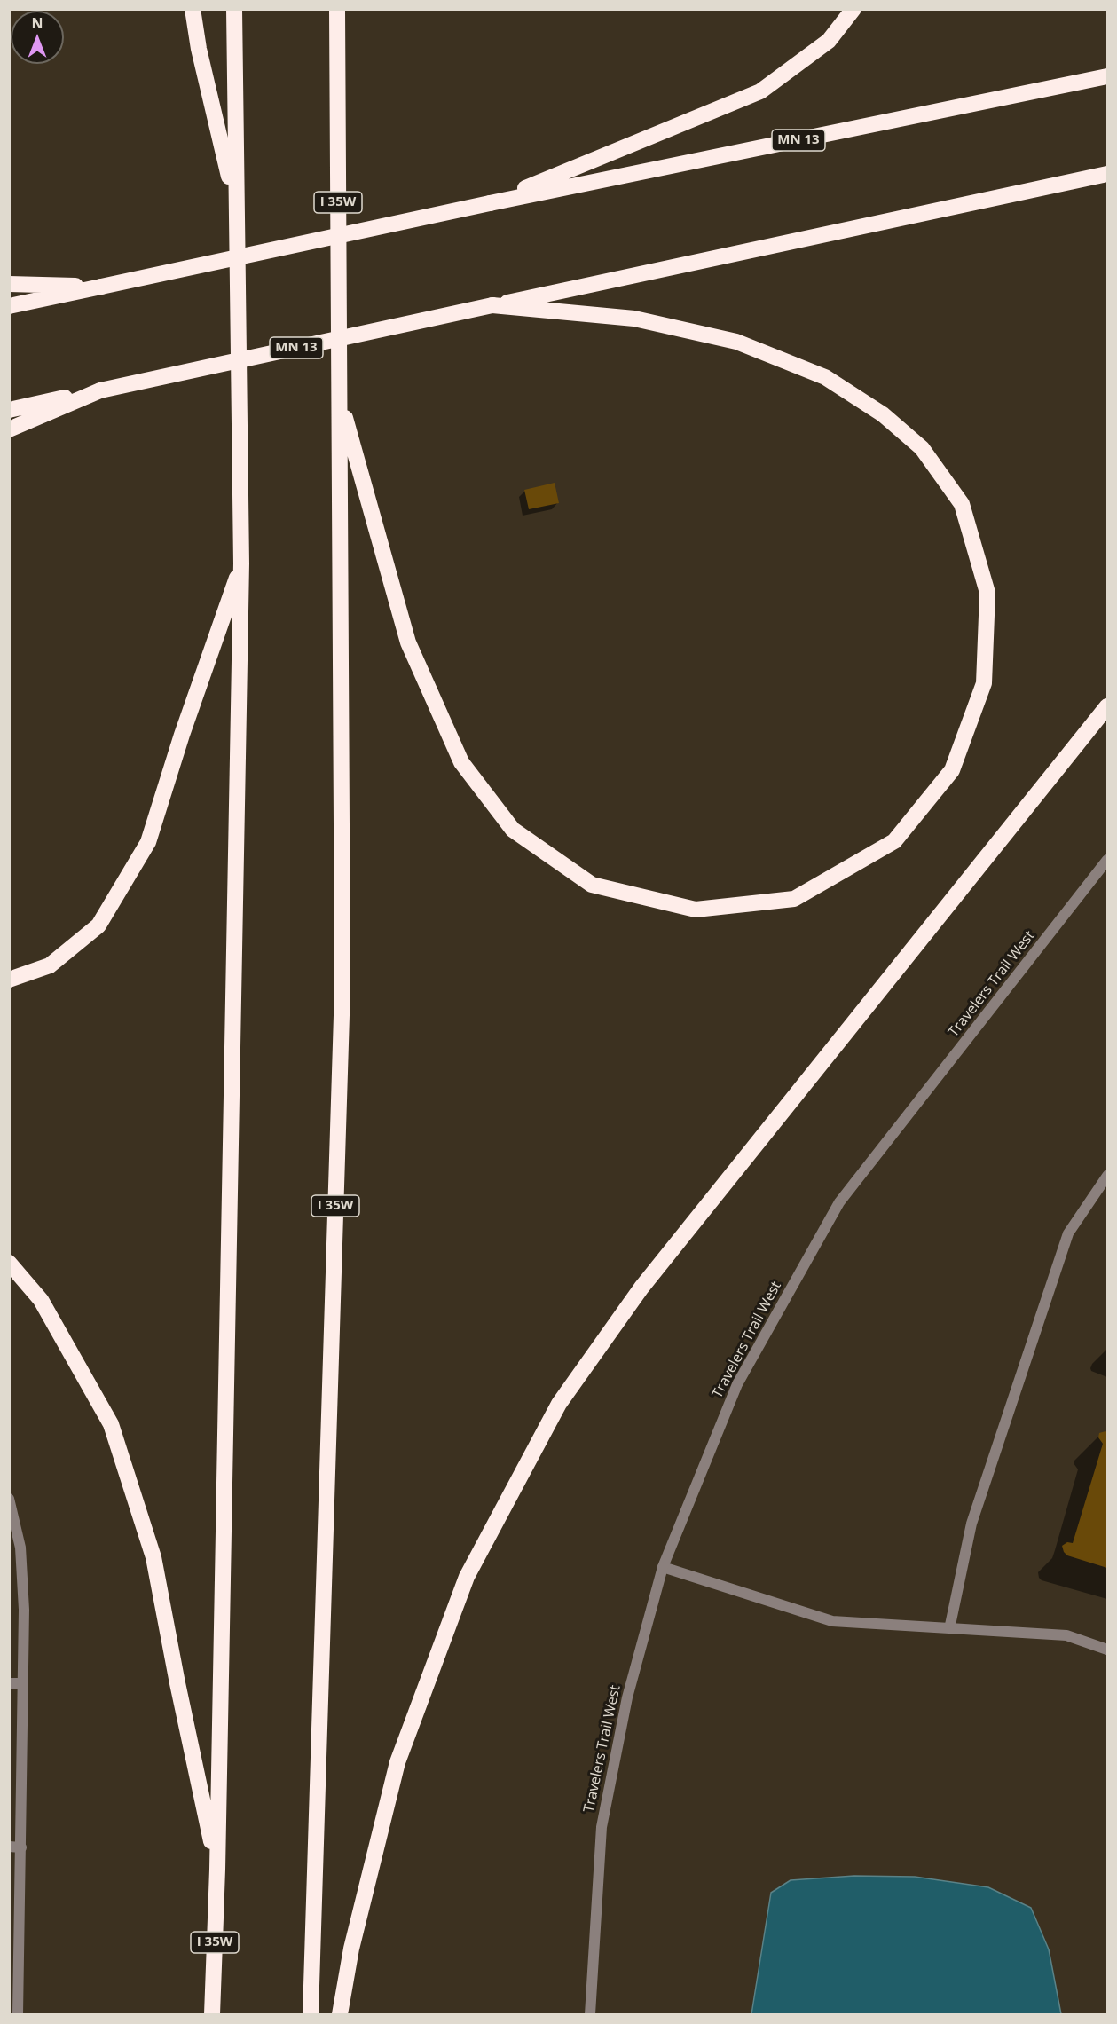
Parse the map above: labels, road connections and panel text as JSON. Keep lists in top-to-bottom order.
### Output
{
  "streets": {
    "highway": ["MN 13", "I 35W"],
    "street": ["Travelers Trail West"]
  },
  "north": "top"
}
